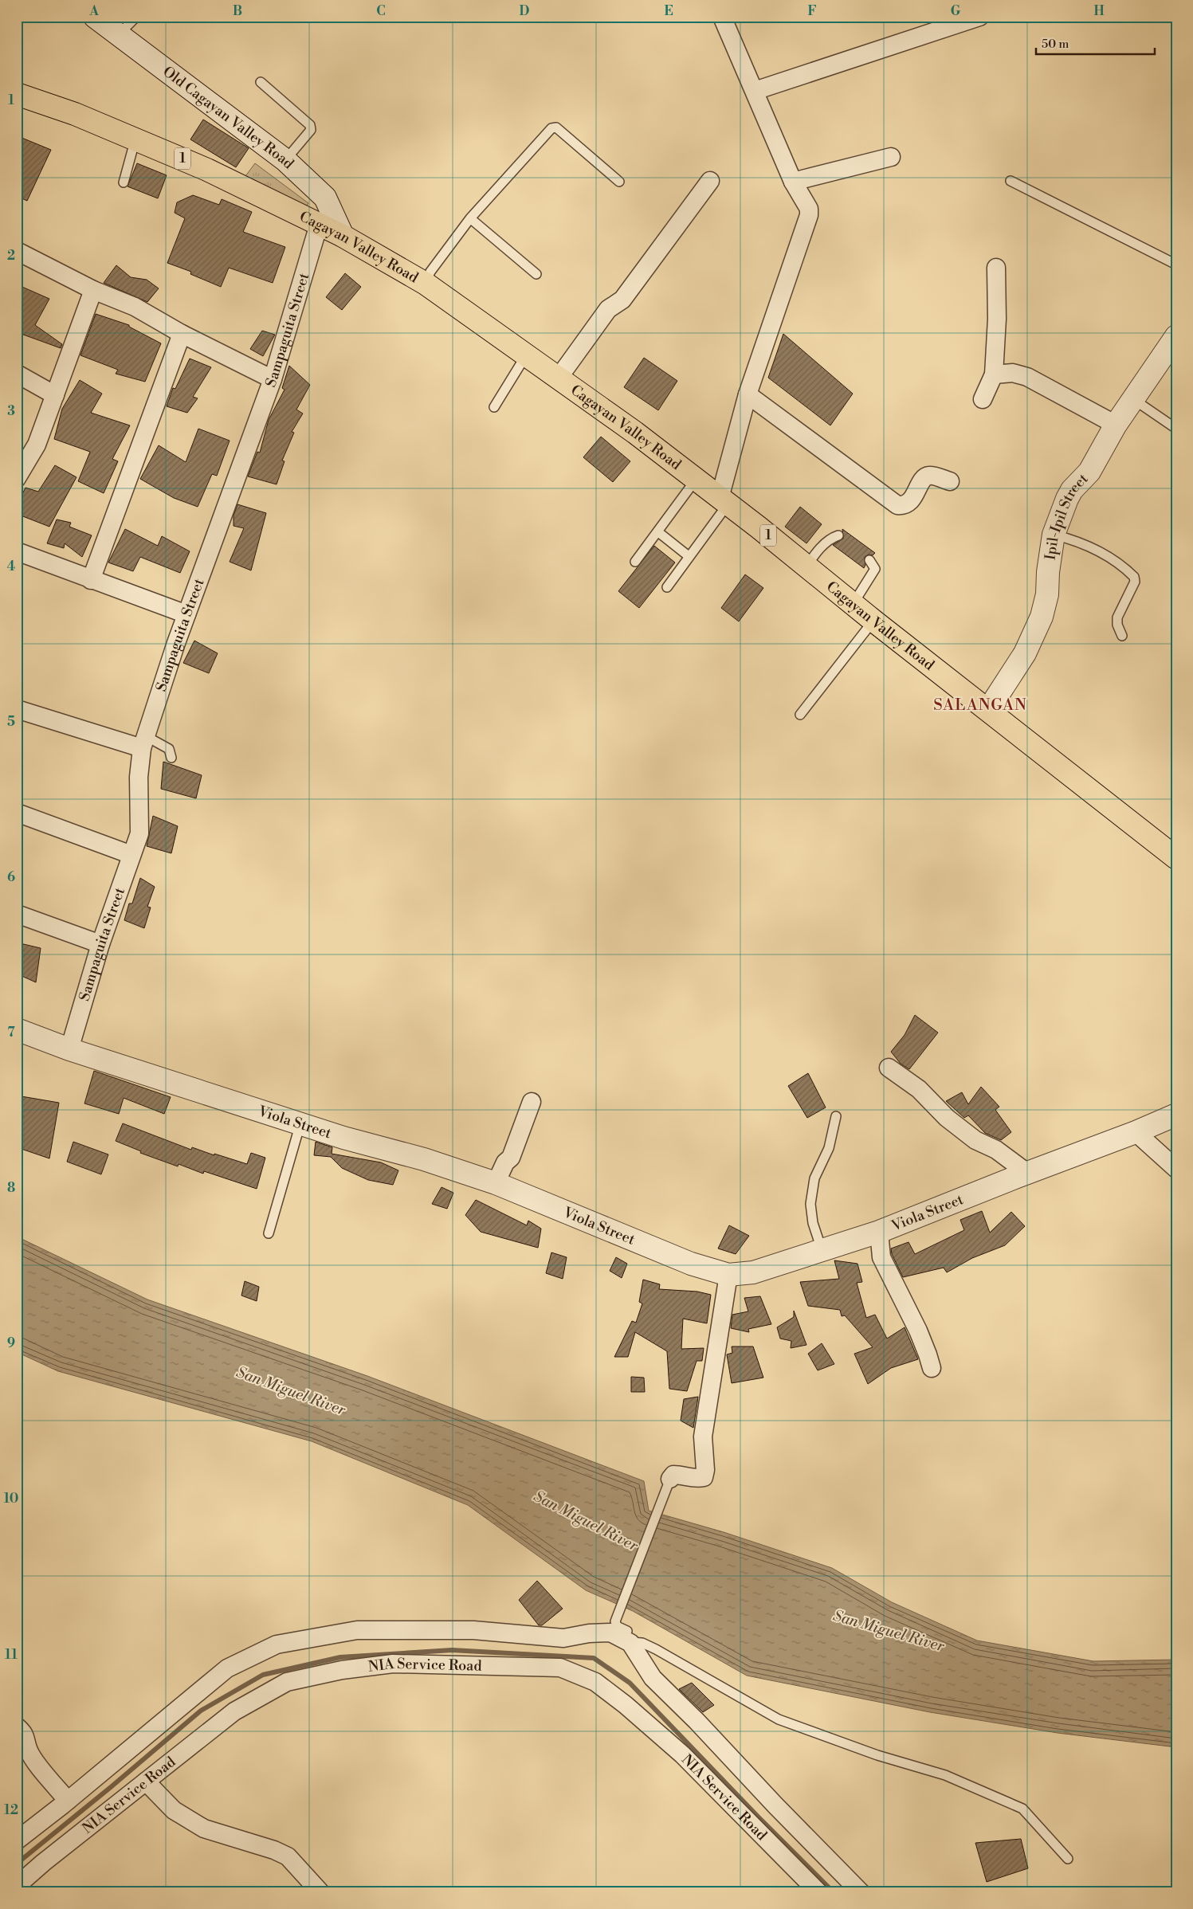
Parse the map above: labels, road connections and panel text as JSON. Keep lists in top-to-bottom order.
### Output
{
  "streets": {
    "highway": ["1", "Cagayan Valley Road"],
    "street": [
      "Old Cagayan Valley Road",
      "Sampaguita Street",
      "Ipil-Ipil Street",
      "Viola Street",
      "NIA Service Road"
    ]
  },
  "crossings": [
    ["Old Cagayan Valley Road", "Cagayan Valley Road"],
    ["Cagayan Valley Road", "Sampaguita Street"],
    ["Cagayan Valley Road", "Ipil-Ipil Street"],
    ["Sampaguita Street", "Viola Street"]
  ],
  "districts": ["SALANGAN"],
  "water": ["San Miguel River"],
  "scale_bar": "50 m",
  "grid": {
    "columns": [
      "A",
      "B",
      "C",
      "D",
      "E",
      "F",
      "G",
      "H"
    ],
    "rows": [
      "1",
      "2",
      "3",
      "4",
      "5",
      "6",
      "7",
      "8",
      "9",
      "10",
      "11",
      "12"
    ]
  }
}
